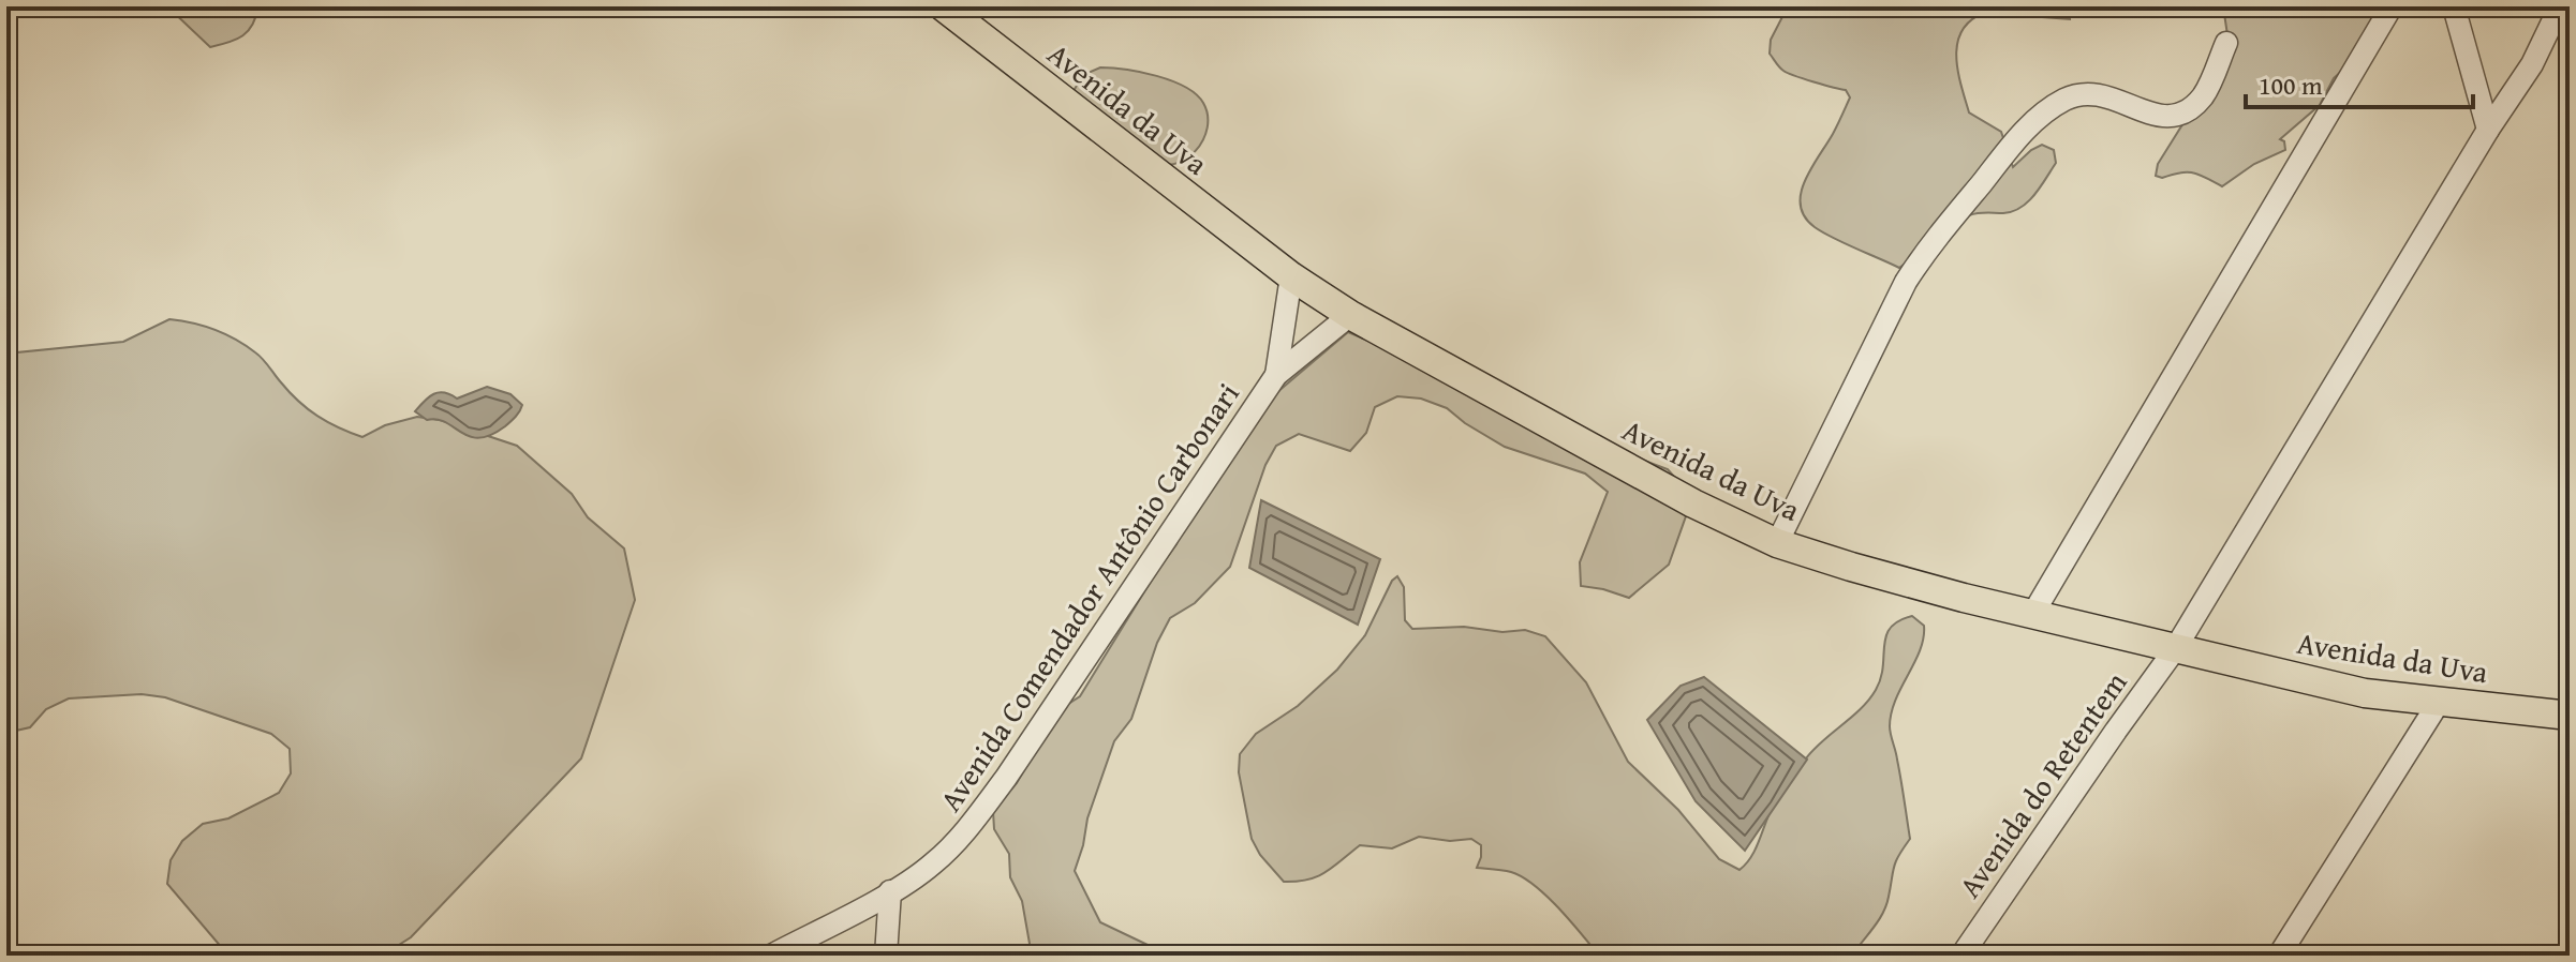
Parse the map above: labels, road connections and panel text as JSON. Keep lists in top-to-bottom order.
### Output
{
  "streets": {
    "main road": ["Avenida da Uva"],
    "street": ["Avenida Comendador Antônio Carbonari", "Avenida do Retentem"]
  },
  "crossings": [
    ["Avenida da Uva", "Avenida Comendador Antônio Carbonari"],
    ["Avenida da Uva", "Avenida do Retentem"]
  ],
  "scale_bar": "100 m"
}
